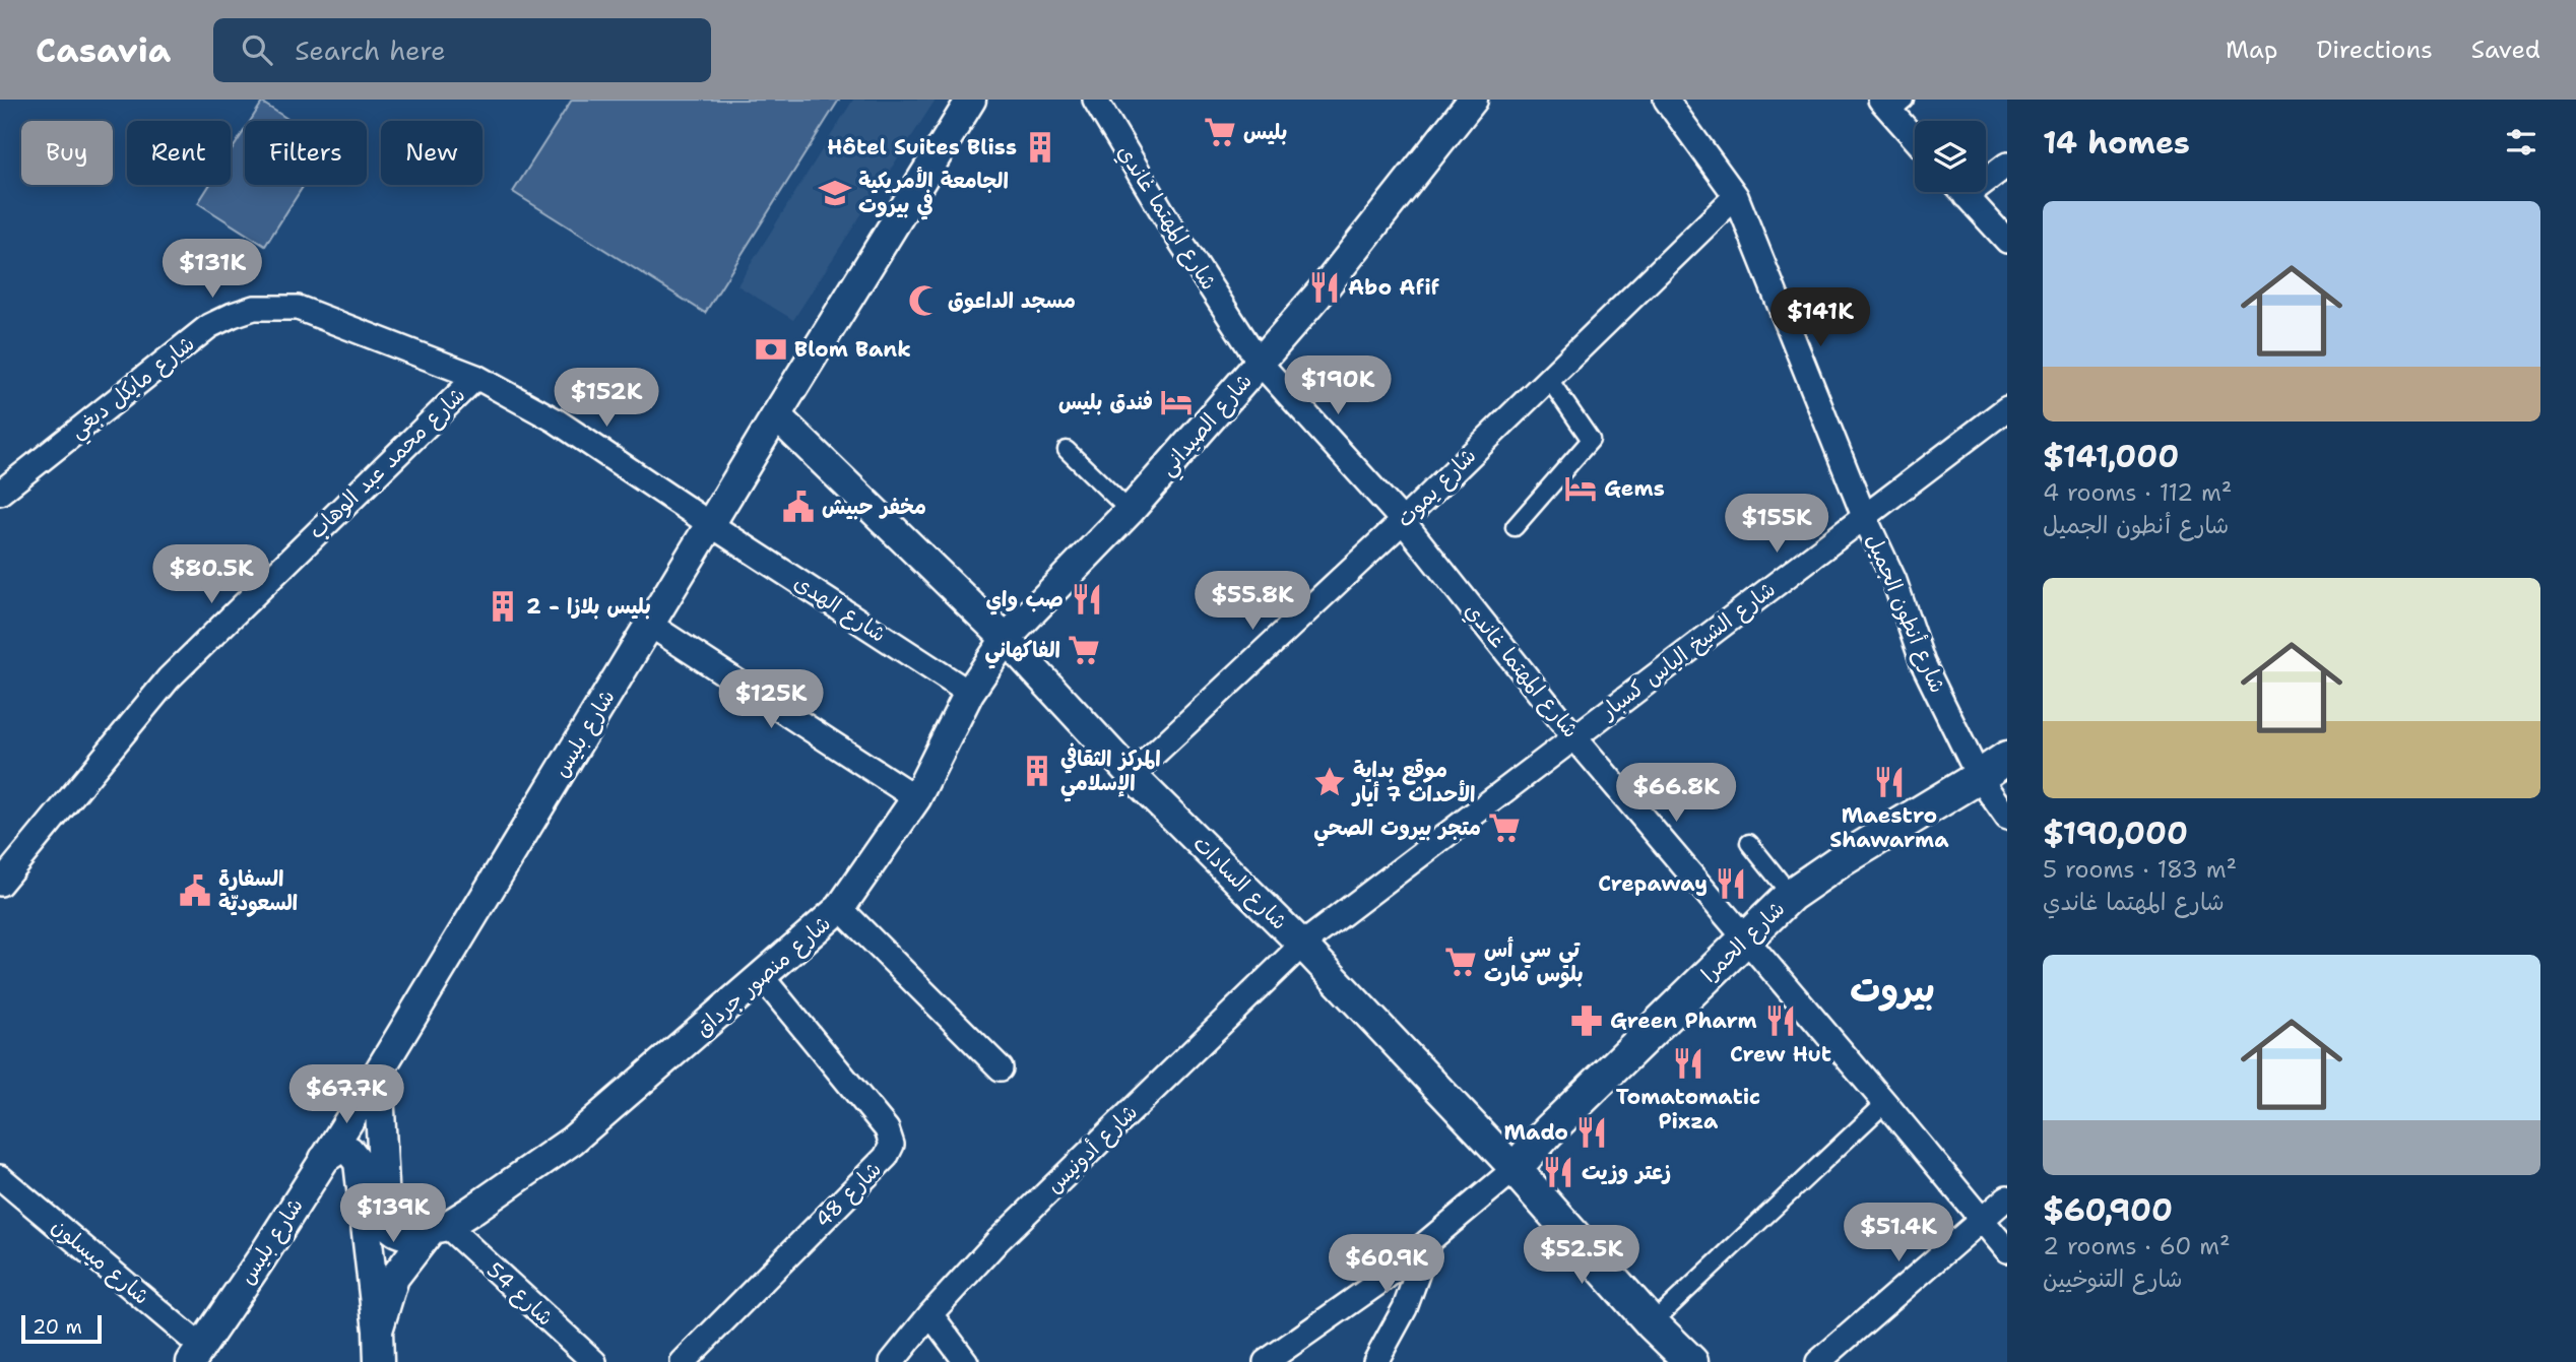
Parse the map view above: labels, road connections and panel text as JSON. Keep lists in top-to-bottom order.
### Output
{
  "streets": {
    "main road": ["شارع السادات", "شارع الحمرا"],
    "street": [
      "شارع المهتما غاندي",
      "شارع مايكل دبغي",
      "شارع الصيداني",
      "شارع محمد عبد الوهاب",
      "شارع يموت",
      "شارع الهدى",
      "شارع أنطون الجميل",
      "شارع الشيخ الياس كسبار",
      "شارع بليس",
      "شارع منصور جرداق",
      "شارع أدونيس",
      "شارع 48",
      "شارع ميسلون",
      "شارع 54"
    ]
  },
  "crossings": [
    ["شارع المهتما غاندي", "شارع الصيداني"],
    ["شارع المهتما غاندي", "شارع يموت"],
    ["شارع المهتما غاندي", "شارع الشيخ الياس كسبار"],
    ["شارع المهتما غاندي", "شارع الحمرا"],
    ["شارع مايكل دبغي", "شارع محمد عبد الوهاب"],
    ["شارع الصيداني", "شارع السادات"],
    ["شارع الصيداني", "شارع منصور جرداق"],
    ["شارع محمد عبد الوهاب", "شارع الهدى"],
    ["شارع محمد عبد الوهاب", "شارع بليس"],
    ["شارع يموت", "شارع أنطون الجميل"],
    ["شارع يموت", "شارع السادات"],
    ["شارع الهدى", "شارع بليس"],
    ["شارع الهدى", "شارع منصور جرداق"],
    ["شارع أنطون الجميل", "شارع الشيخ الياس كسبار"],
    ["شارع أنطون الجميل", "شارع الحمرا"],
    ["شارع الشيخ الياس كسبار", "شارع السادات"],
    ["شارع الشيخ الياس كسبار", "شارع أدونيس"],
    ["شارع بليس", "شارع السادات"],
    ["شارع بليس", "شارع منصور جرداق"],
    ["شارع بليس", "شارع ميسلون"],
    ["شارع السادات", "شارع الحمرا"],
    ["شارع السادات", "شارع منصور جرداق"],
    ["شارع السادات", "شارع أدونيس"],
    ["شارع منصور جرداق", "شارع 48"],
    ["شارع منصور جرداق", "شارع 54"]
  ],
  "districts": ["بيروت"],
  "places": {
    "supermarket": [
      "بليس",
      "الفاكهاني",
      "متجر بيروت الصحي",
      "تي سي أس بلوس مارت"
    ],
    "building": ["Hôtel Suites Bliss", "2 - بليس بلازا", "المركز الثقافي الإسلامي"],
    "school or university": ["الجامعة الأمريكية في بيروت"],
    "restaurant": [
      "Abo Afif",
      "صب واي",
      "Maestro Shawarma",
      "Crepaway",
      "Crew Hut",
      "Tomatomatic Pixza",
      "Mado",
      "زعتر وزيت"
    ],
    "mosque": ["مسجد الداعوق"],
    "bank": ["Blom Bank"],
    "hotel": ["فندق بليس", "Gems"],
    "public building": ["مخفر حبيش", "السفارة السعوديّة"],
    "place": ["موقع بداية الأحداث 7 أيار"],
    "pharmacy": ["Green Pharm"]
  },
  "scale_bar": "20 m",
  "page": {
    "header": "Casavia",
    "search": "Search here",
    "nav": ["Map", "Directions", "Saved"],
    "heading": "14 homes",
    "chip": [
      "Buy",
      "Rent",
      "Filters",
      "New"
    ],
    "list": [
      {
        "name": "$141,000",
        "note": "4 rooms · 112 m² · شارع أنطون الجميل"
      },
      {
        "name": "$190,000",
        "note": "5 rooms · 183 m² · شارع المهتما غاندي"
      },
      {
        "name": "$60,900",
        "note": "2 rooms · 60 m² · شارع التنوخيين"
      }
    ],
    "price": [
      "$131K",
      "$141K",
      "$190K",
      "$152K",
      "$155K",
      "$80.5K",
      "$55.8K",
      "$125K",
      "$66.8K",
      "$67.7K",
      "$139K",
      "$51.4K",
      "$52.5K",
      "$60.9K"
    ],
    "scale": "20 m"
  }
}
